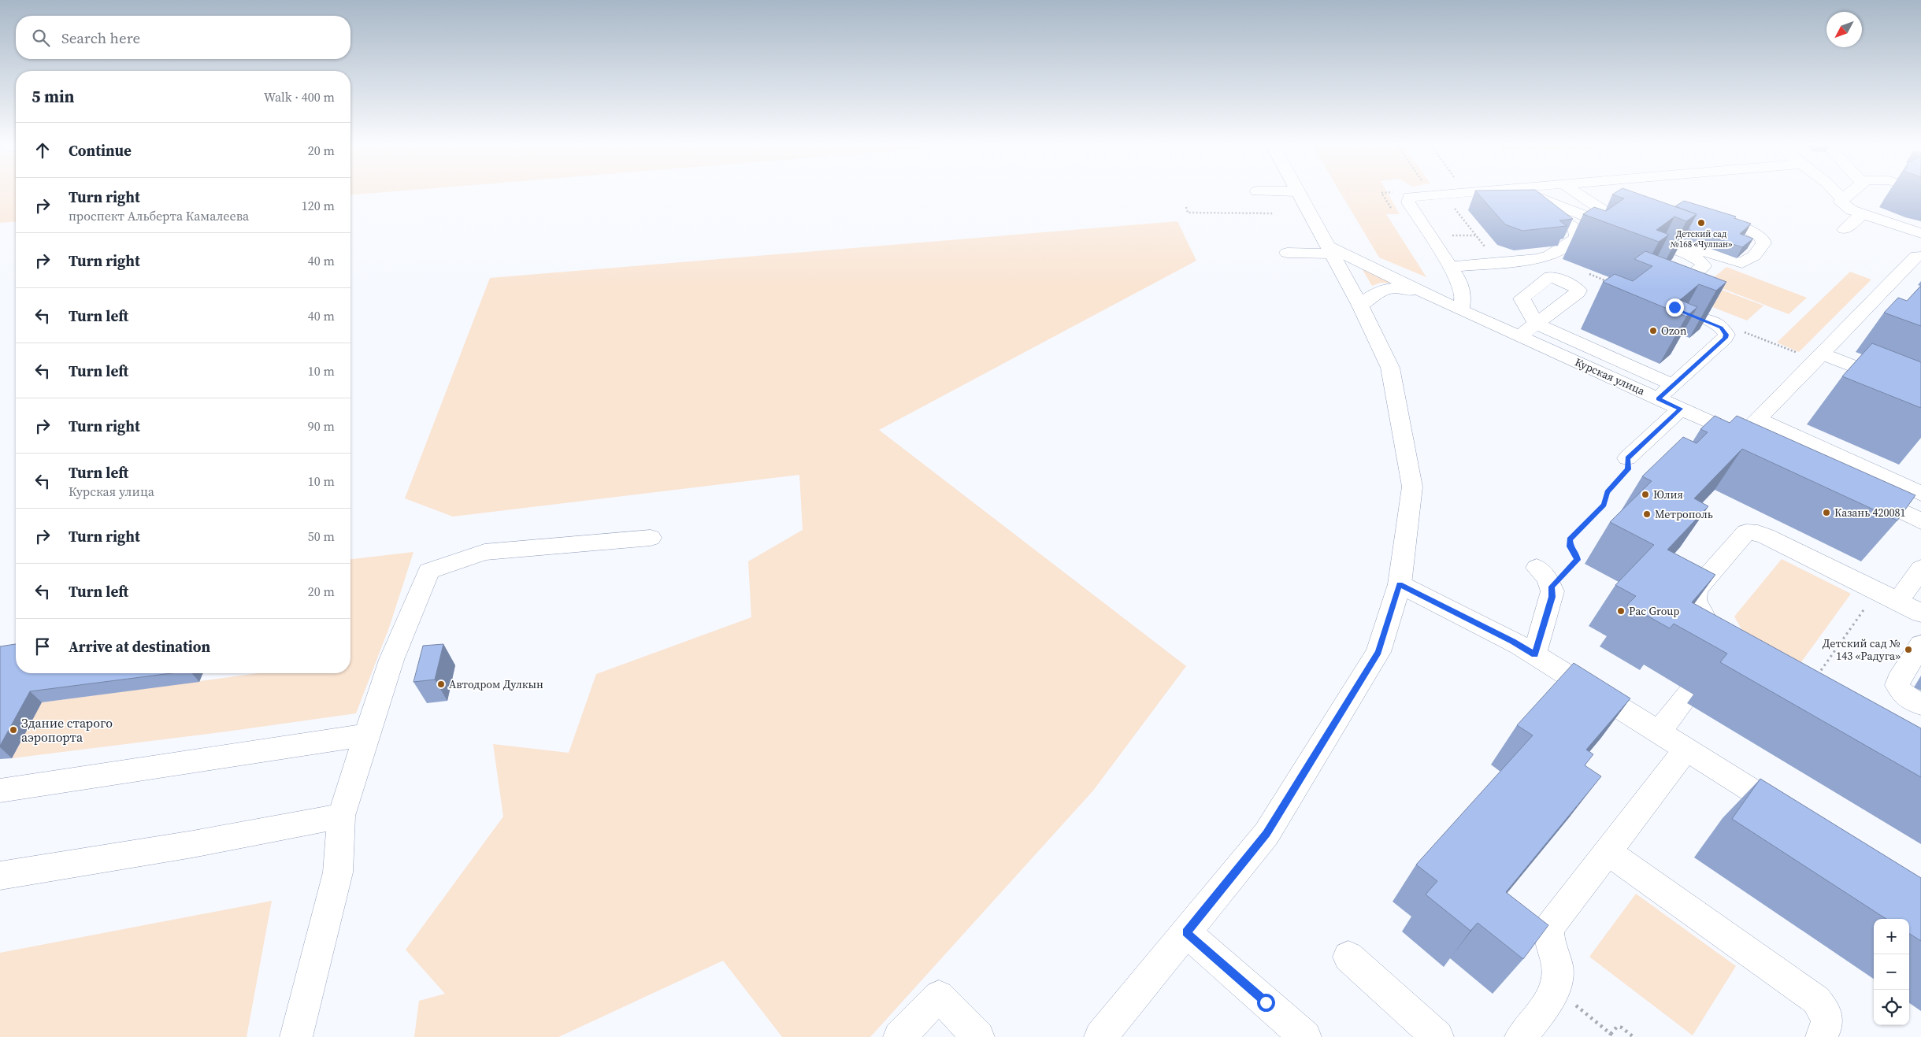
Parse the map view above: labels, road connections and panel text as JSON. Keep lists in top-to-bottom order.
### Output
{
  "streets": {
    "main road": ["Курская улица"]
  },
  "places": [
    "Детский сад №168 «Чулпан»",
    "Ozon",
    "Юлия",
    "Казань 420081",
    "Метрополь",
    "Pac Group",
    "Детский сад № 143 «Радуга»",
    "Автодром Дулкын",
    "Здание старого аэропорта"
  ],
  "north": "bottom left",
  "page": {
    "search": "Search here",
    "heading": ["5 min", "Walk · 400 m"],
    "list": [
      ["Continue", "20 m"],
      ["Turn right", "проспект Альберта Камалеева", "120 m"],
      ["Turn right", "40 m"],
      ["Turn left", "40 m"],
      ["Turn left", "10 m"],
      ["Turn right", "90 m"],
      ["Turn left", "Курская улица", "10 m"],
      ["Turn right", "50 m"],
      ["Turn left", "20 m"],
      "Arrive at destination"
    ],
    "map_buttons": ["+", "−"]
  }
}
